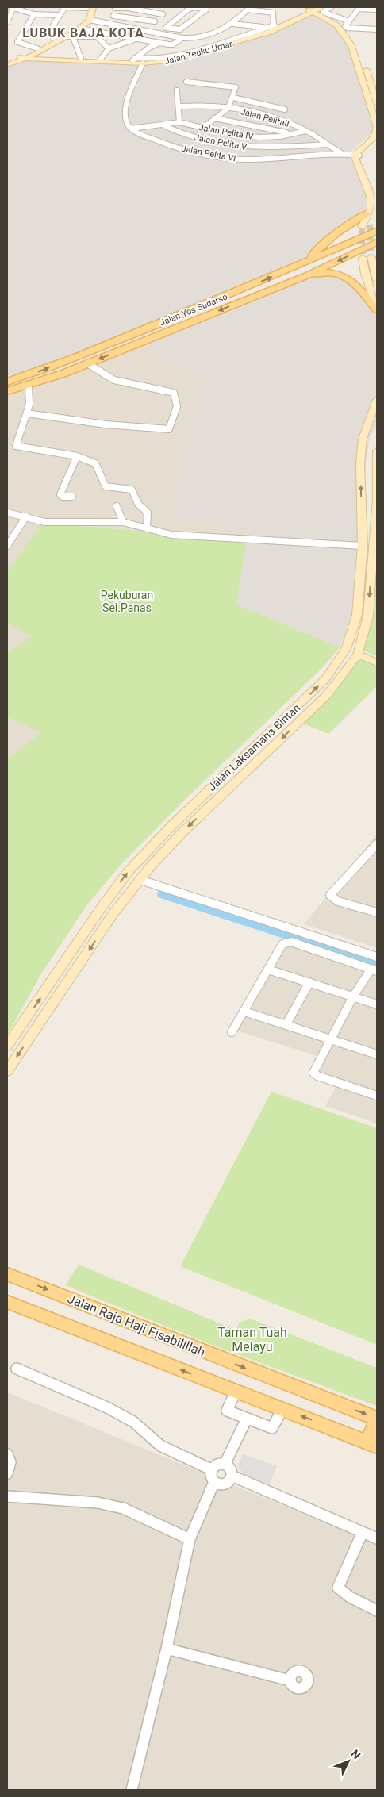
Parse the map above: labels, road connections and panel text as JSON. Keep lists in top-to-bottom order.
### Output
{
  "streets": {
    "main road": [
      "Jalan Teuku Umar",
      "Jalan Yos Sudarso",
      "Jalan Laksamana Bintan",
      "Jalan Raja Haji Fisabilillah"
    ],
    "street": [
      "Jalan PelitaII",
      "Jalan Pelita IV",
      "Jalan Pelita V",
      "Jalan Pelita VI"
    ]
  },
  "crossings": [
    ["Jalan PelitaII", "Jalan Pelita IV"],
    ["Jalan PelitaII", "Jalan Pelita V"],
    ["Jalan PelitaII", "Jalan Pelita VI"]
  ],
  "districts": ["LUBUK BAJA KOTA"],
  "parks": ["Pekuburan Sei.Panas", "Taman Tuah Melayu"],
  "north": "top right"
}
